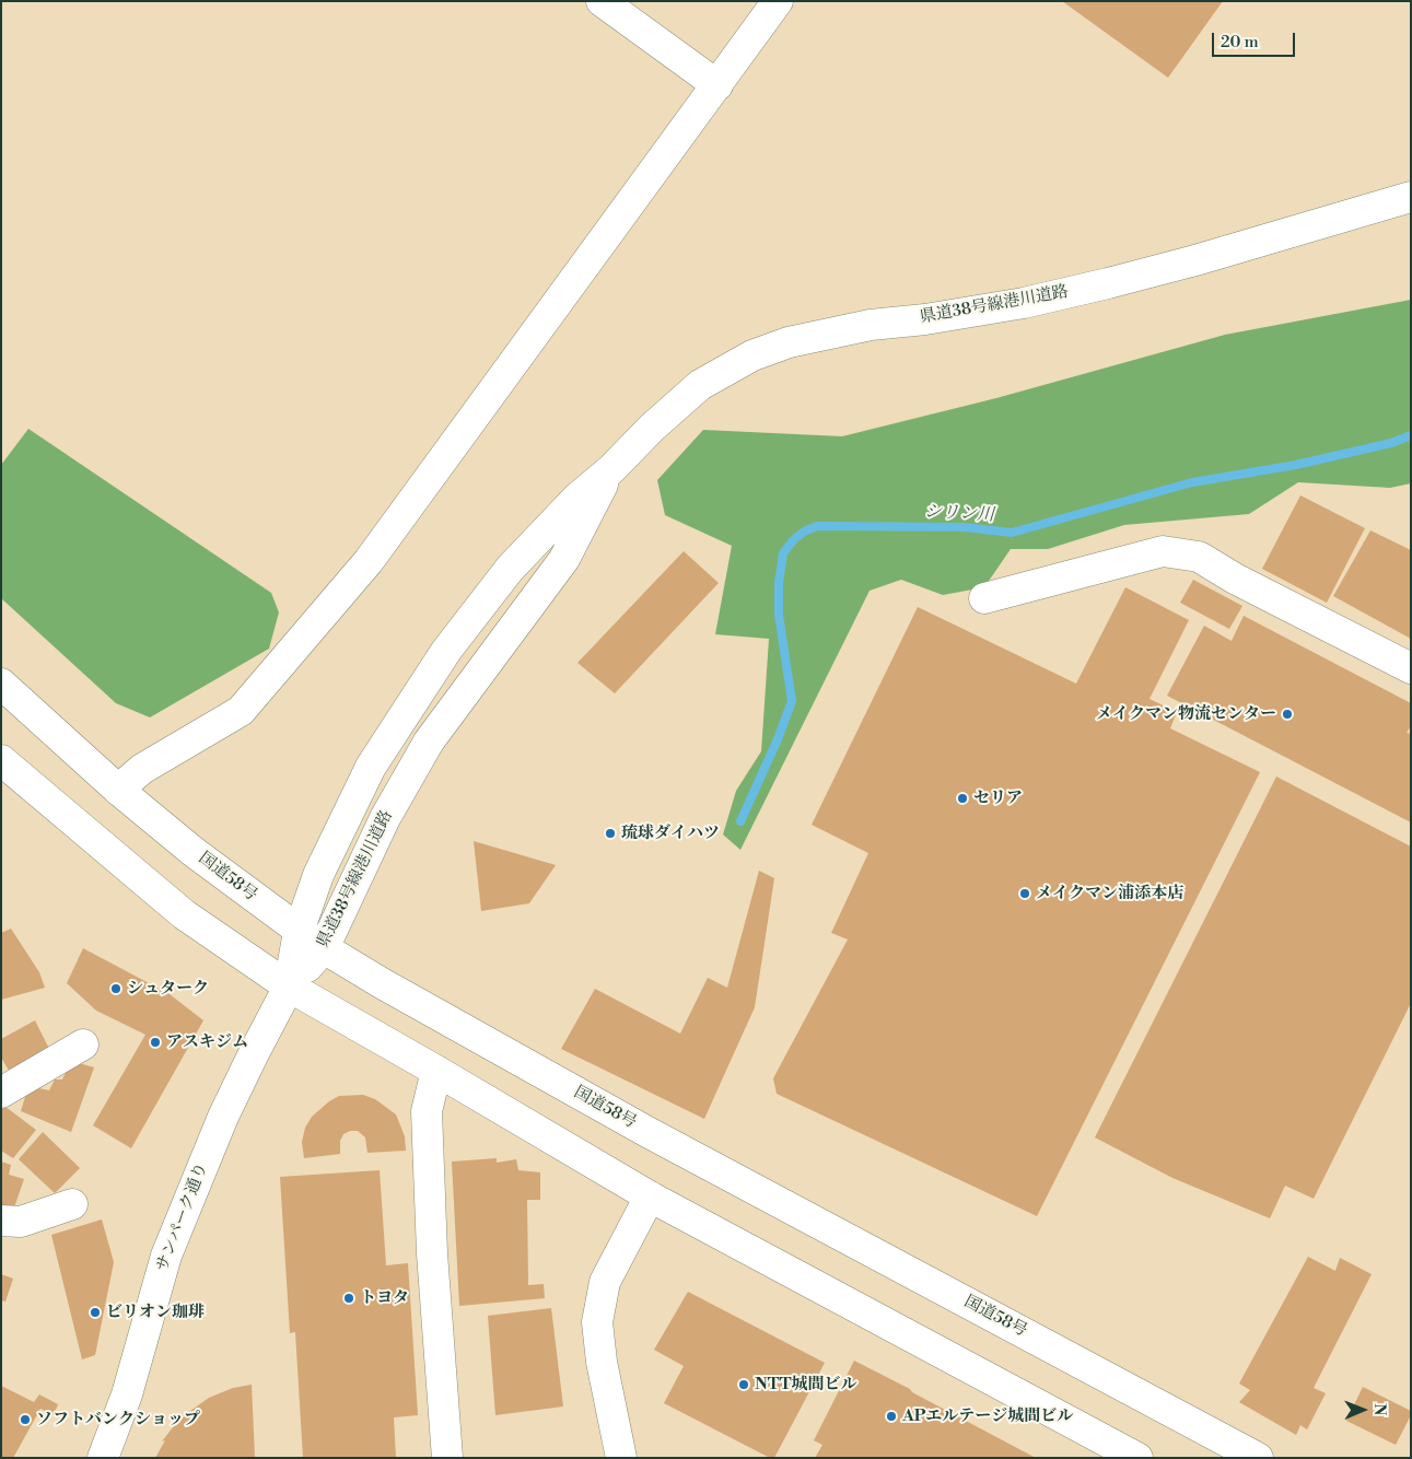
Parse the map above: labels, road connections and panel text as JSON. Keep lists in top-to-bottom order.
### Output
{
  "streets": {
    "main road": ["県道38号線港川道路", "国道58号", "サンパーク通り"]
  },
  "crossings": [
    ["県道38号線港川道路", "国道58号"],
    ["県道38号線港川道路", "サンパーク通り"]
  ],
  "water": ["シリン川"],
  "places": [
    "メイクマン物流センター",
    "セリア",
    "琉球ダイハツ",
    "メイクマン浦添本店",
    "シュターク",
    "アスキジム",
    "トヨタ",
    "ビリオン珈琲",
    "NTT城間ビル",
    "APエルテージ城間ビル",
    "ソフトバンクショップ"
  ],
  "scale_bar": "20 m",
  "north": "right"
}
